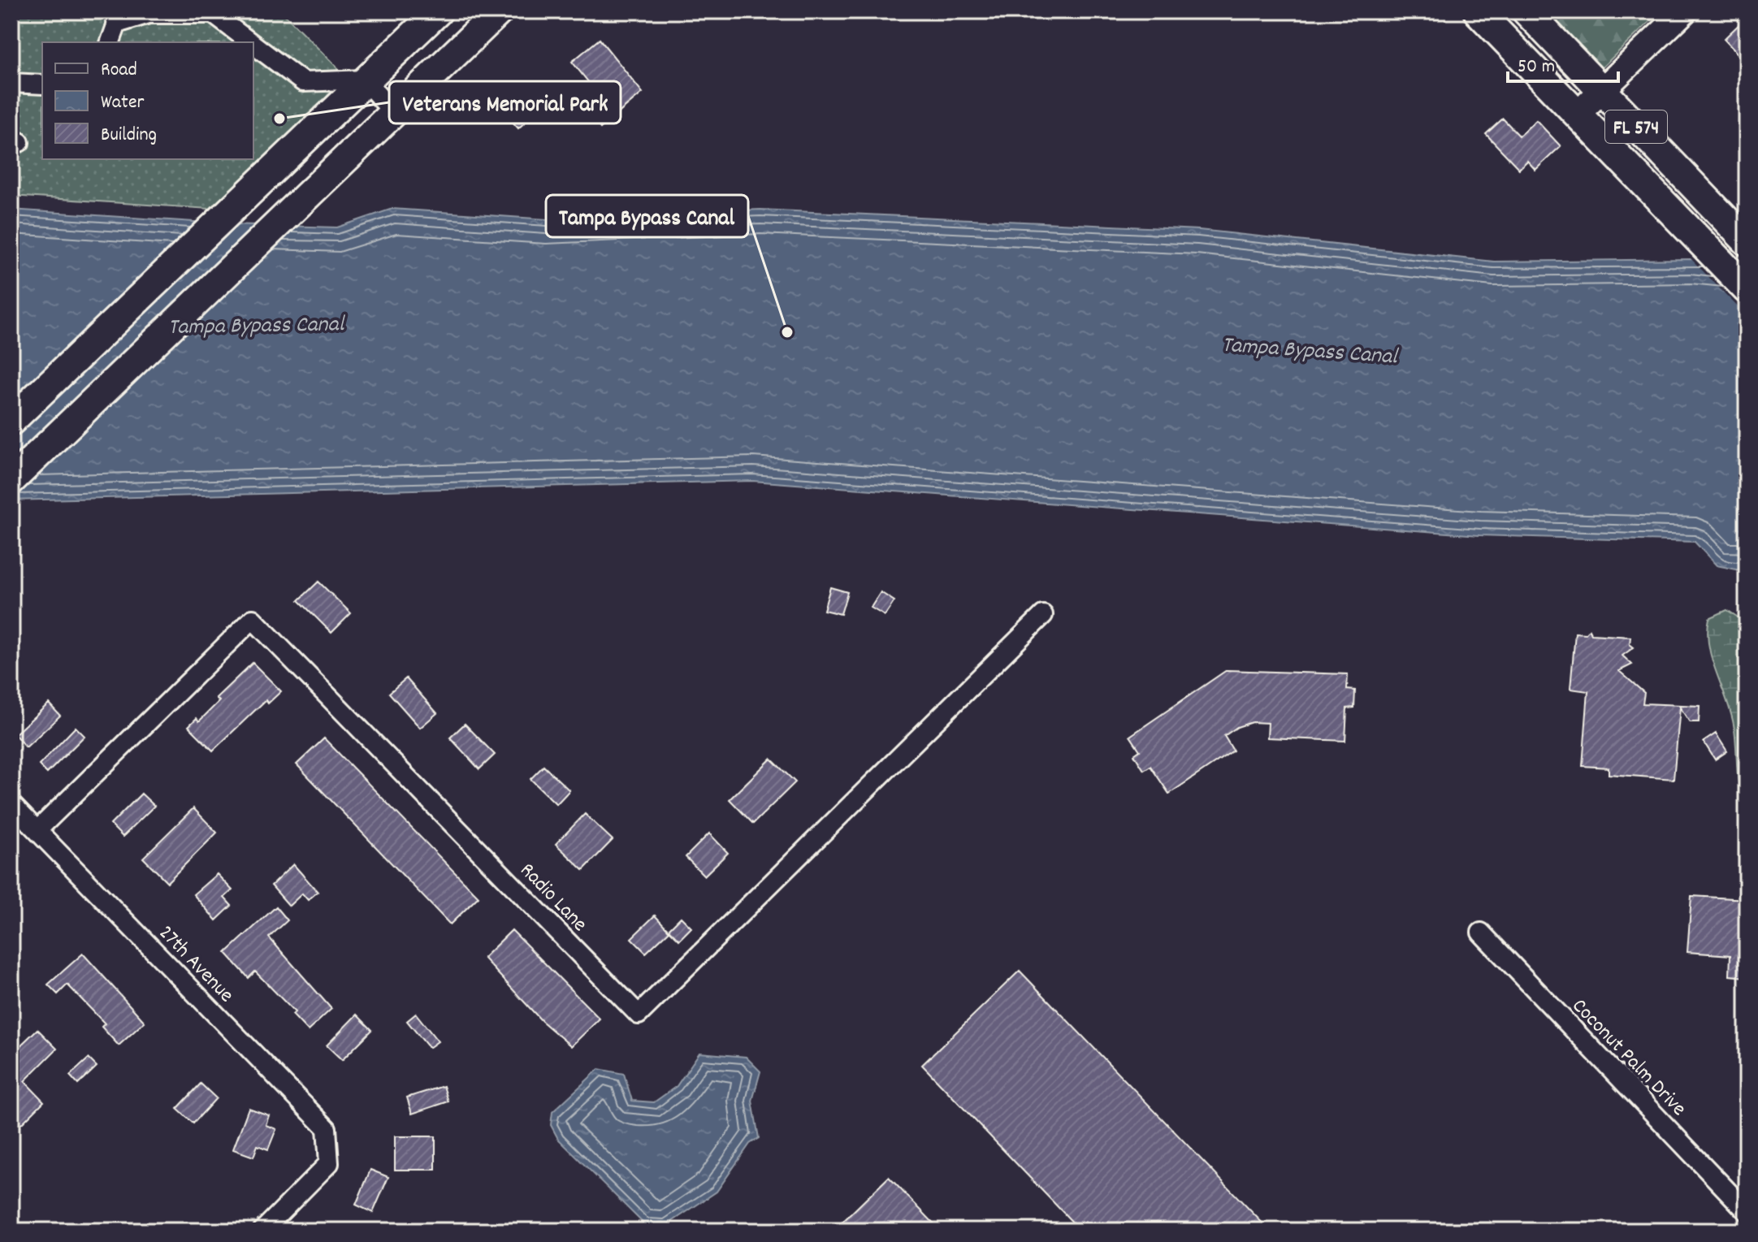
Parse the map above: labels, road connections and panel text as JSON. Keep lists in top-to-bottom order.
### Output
{
  "streets": {
    "main road": ["FL 574"],
    "street": ["Radio Lane", "27th Avenue", "Coconut Palm Drive"]
  },
  "crossings": [
    ["Radio Lane", "27th Avenue"]
  ],
  "water": ["Tampa Bypass Canal"],
  "places": ["Veterans Memorial Park", "Tampa Bypass Canal"],
  "legend": ["Road", "Water", "Building"],
  "scale_bar": "50 m"
}
